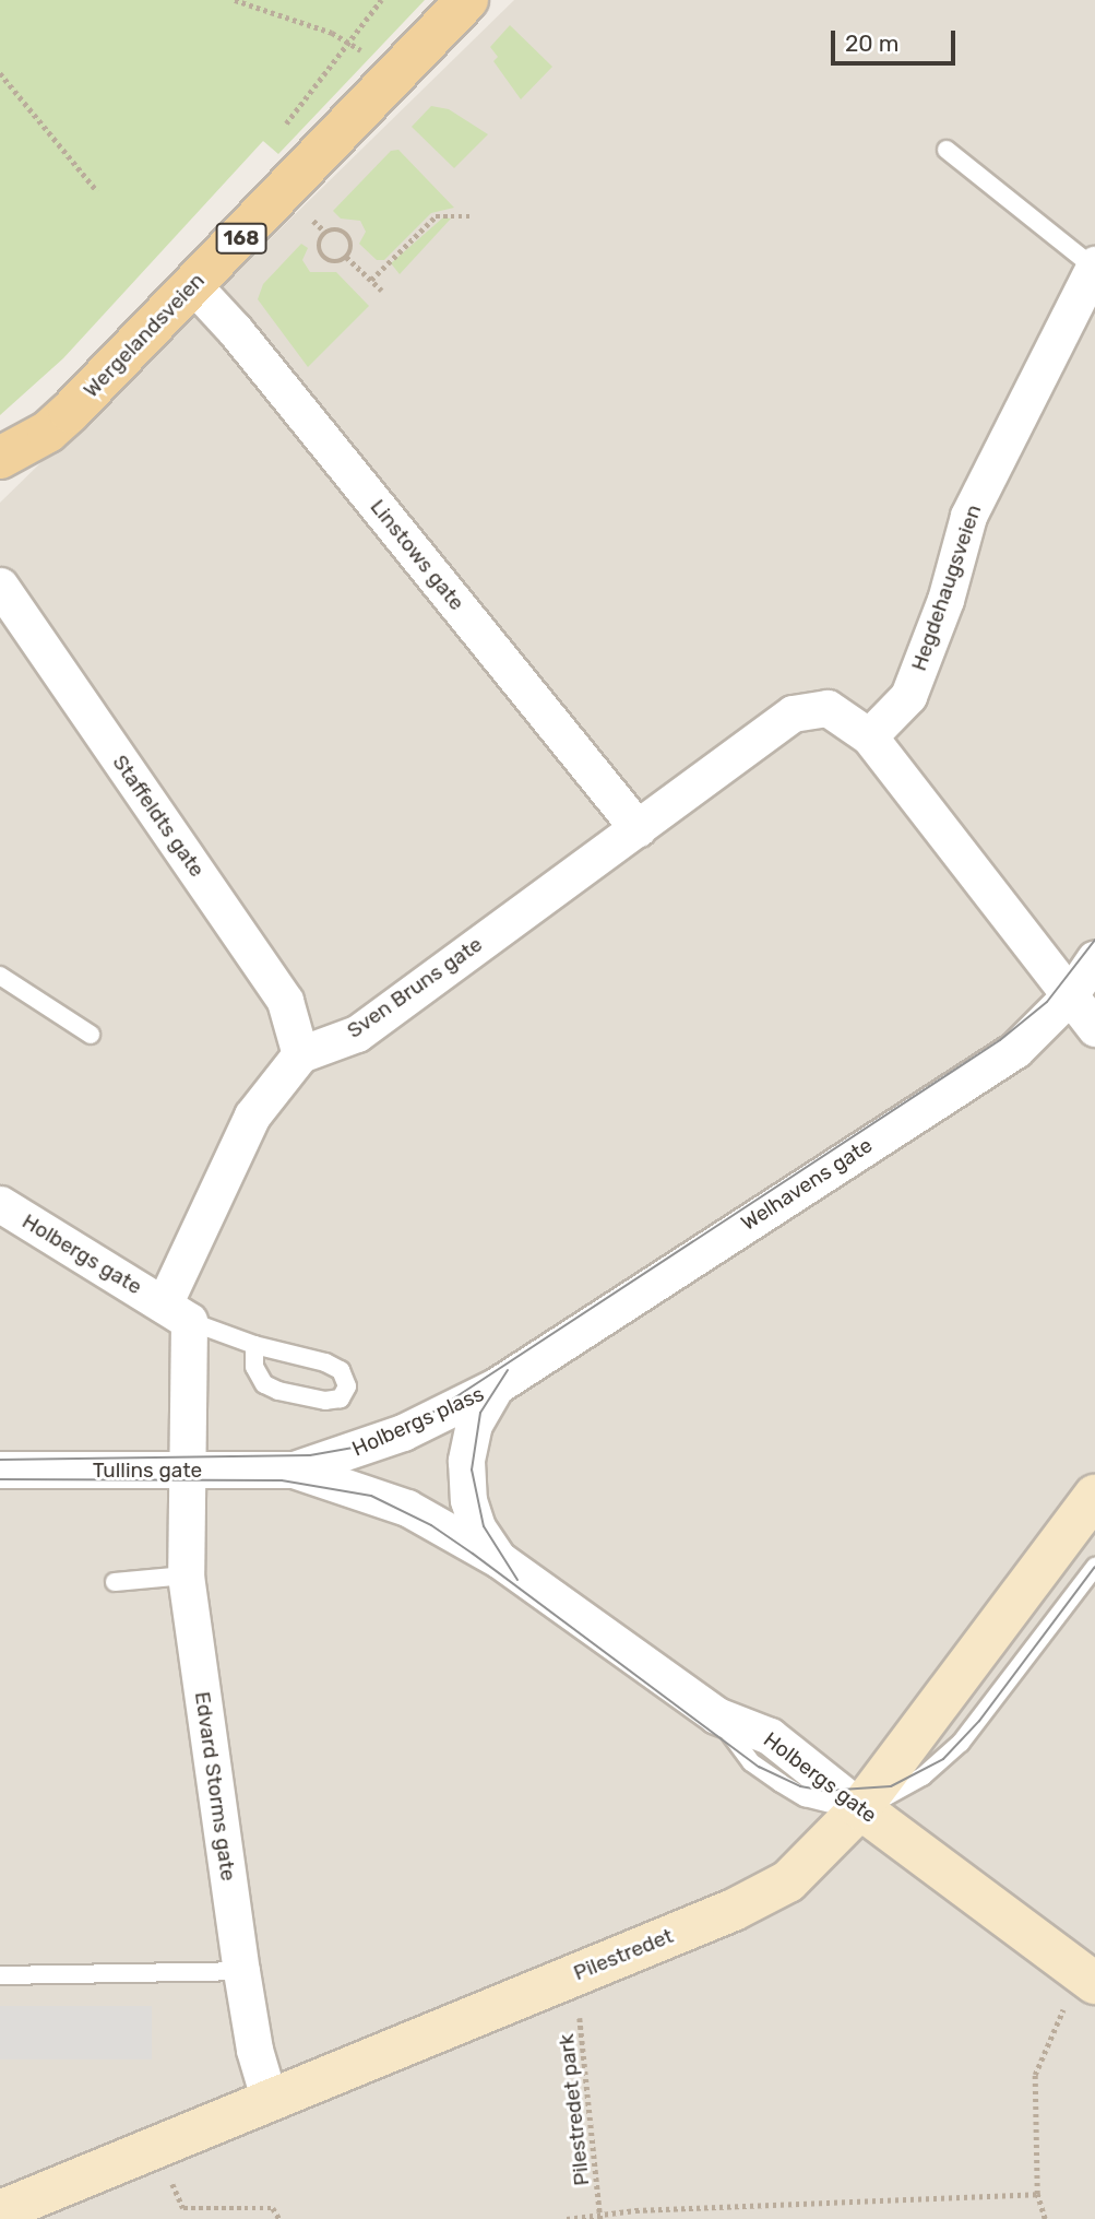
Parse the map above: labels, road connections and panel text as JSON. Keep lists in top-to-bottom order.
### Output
{
  "streets": {
    "main road": [
      "168",
      "Wergelandsveien",
      "Holbergs gate",
      "Pilestredet"
    ],
    "street": [
      "Linstows gate",
      "Hegdehaugsveien",
      "Staffeldts gate",
      "Sven Bruns gate",
      "Welhavens gate",
      "Holbergs plass",
      "Tullins gate",
      "Edvard Storms gate"
    ],
    "path": ["Pilestredet park"]
  },
  "crossings": [
    ["Wergelandsveien", "Linstows gate"],
    ["Linstows gate", "Sven Bruns gate"],
    ["Hegdehaugsveien", "Sven Bruns gate"],
    ["Staffeldts gate", "Sven Bruns gate"],
    ["Welhavens gate", "Holbergs plass"],
    ["Holbergs gate", "Holbergs plass"],
    ["Holbergs gate", "Pilestredet"],
    ["Holbergs plass", "Tullins gate"],
    ["Tullins gate", "Edvard Storms gate"],
    ["Edvard Storms gate", "Pilestredet"]
  ],
  "scale_bar": "20 m"
}
